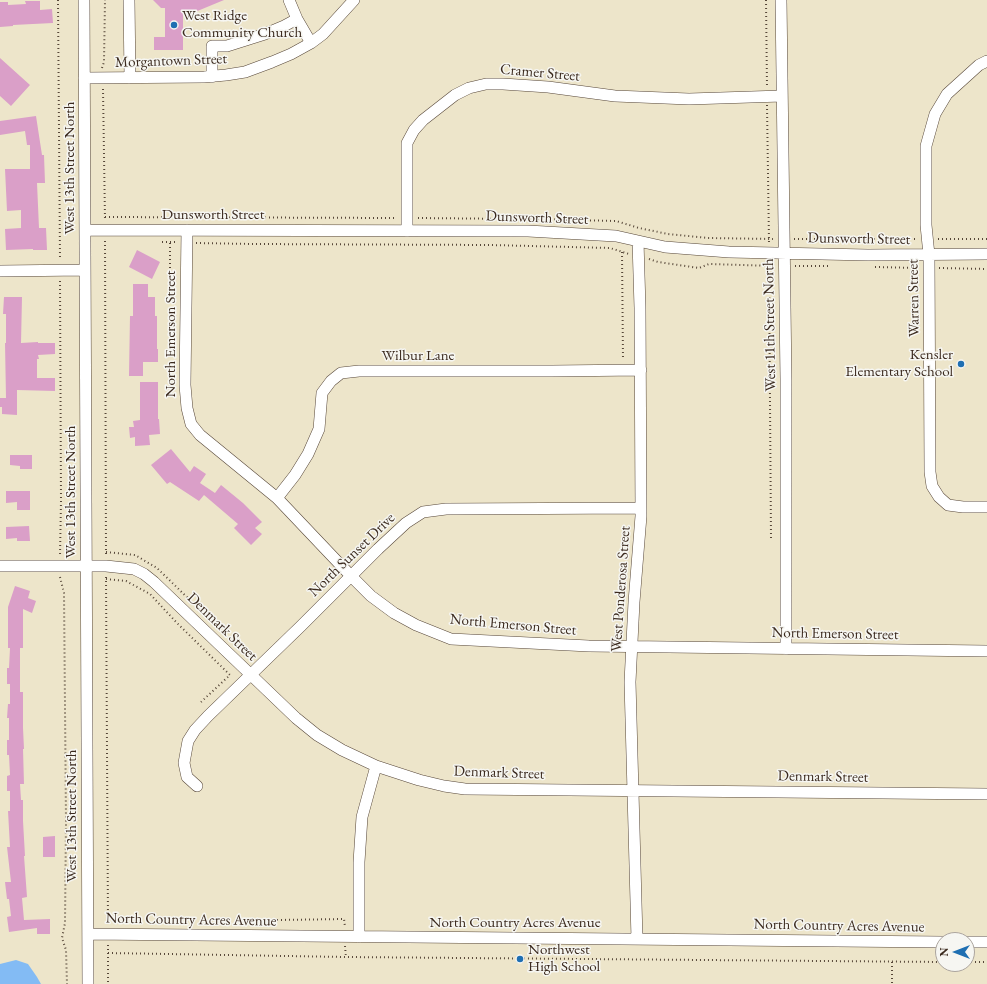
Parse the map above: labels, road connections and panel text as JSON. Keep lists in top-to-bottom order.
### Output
{
  "streets": {
    "street": [
      "Morgantown Street",
      "Cramer Street",
      "West 13th Street North",
      "Dunsworth Street",
      "Warren Street",
      "West 11th Street North",
      "North Emerson Street",
      "Wilbur Lane",
      "North Sunset Drive",
      "West Ponderosa Street",
      "Denmark Street",
      "North Country Acres Avenue"
    ]
  },
  "crossings": [
    ["Morgantown Street", "West 13th Street North"],
    ["Cramer Street", "Dunsworth Street"],
    ["Cramer Street", "West 11th Street North"],
    ["West 13th Street North", "Dunsworth Street"],
    ["West 13th Street North", "Denmark Street"],
    ["West 13th Street North", "North Country Acres Avenue"],
    ["Dunsworth Street", "Warren Street"],
    ["Dunsworth Street", "West 11th Street North"],
    ["Dunsworth Street", "North Emerson Street"],
    ["Dunsworth Street", "West Ponderosa Street"],
    ["West 11th Street North", "North Emerson Street"],
    ["North Emerson Street", "Wilbur Lane"],
    ["North Emerson Street", "North Sunset Drive"],
    ["North Emerson Street", "West Ponderosa Street"],
    ["Wilbur Lane", "West Ponderosa Street"],
    ["North Sunset Drive", "West Ponderosa Street"],
    ["North Sunset Drive", "Denmark Street"],
    ["West Ponderosa Street", "Denmark Street"],
    ["West Ponderosa Street", "North Country Acres Avenue"]
  ],
  "places": ["West Ridge Community Church", "Kensler Elementary School", "Northwest High School"],
  "north": "left"
}
